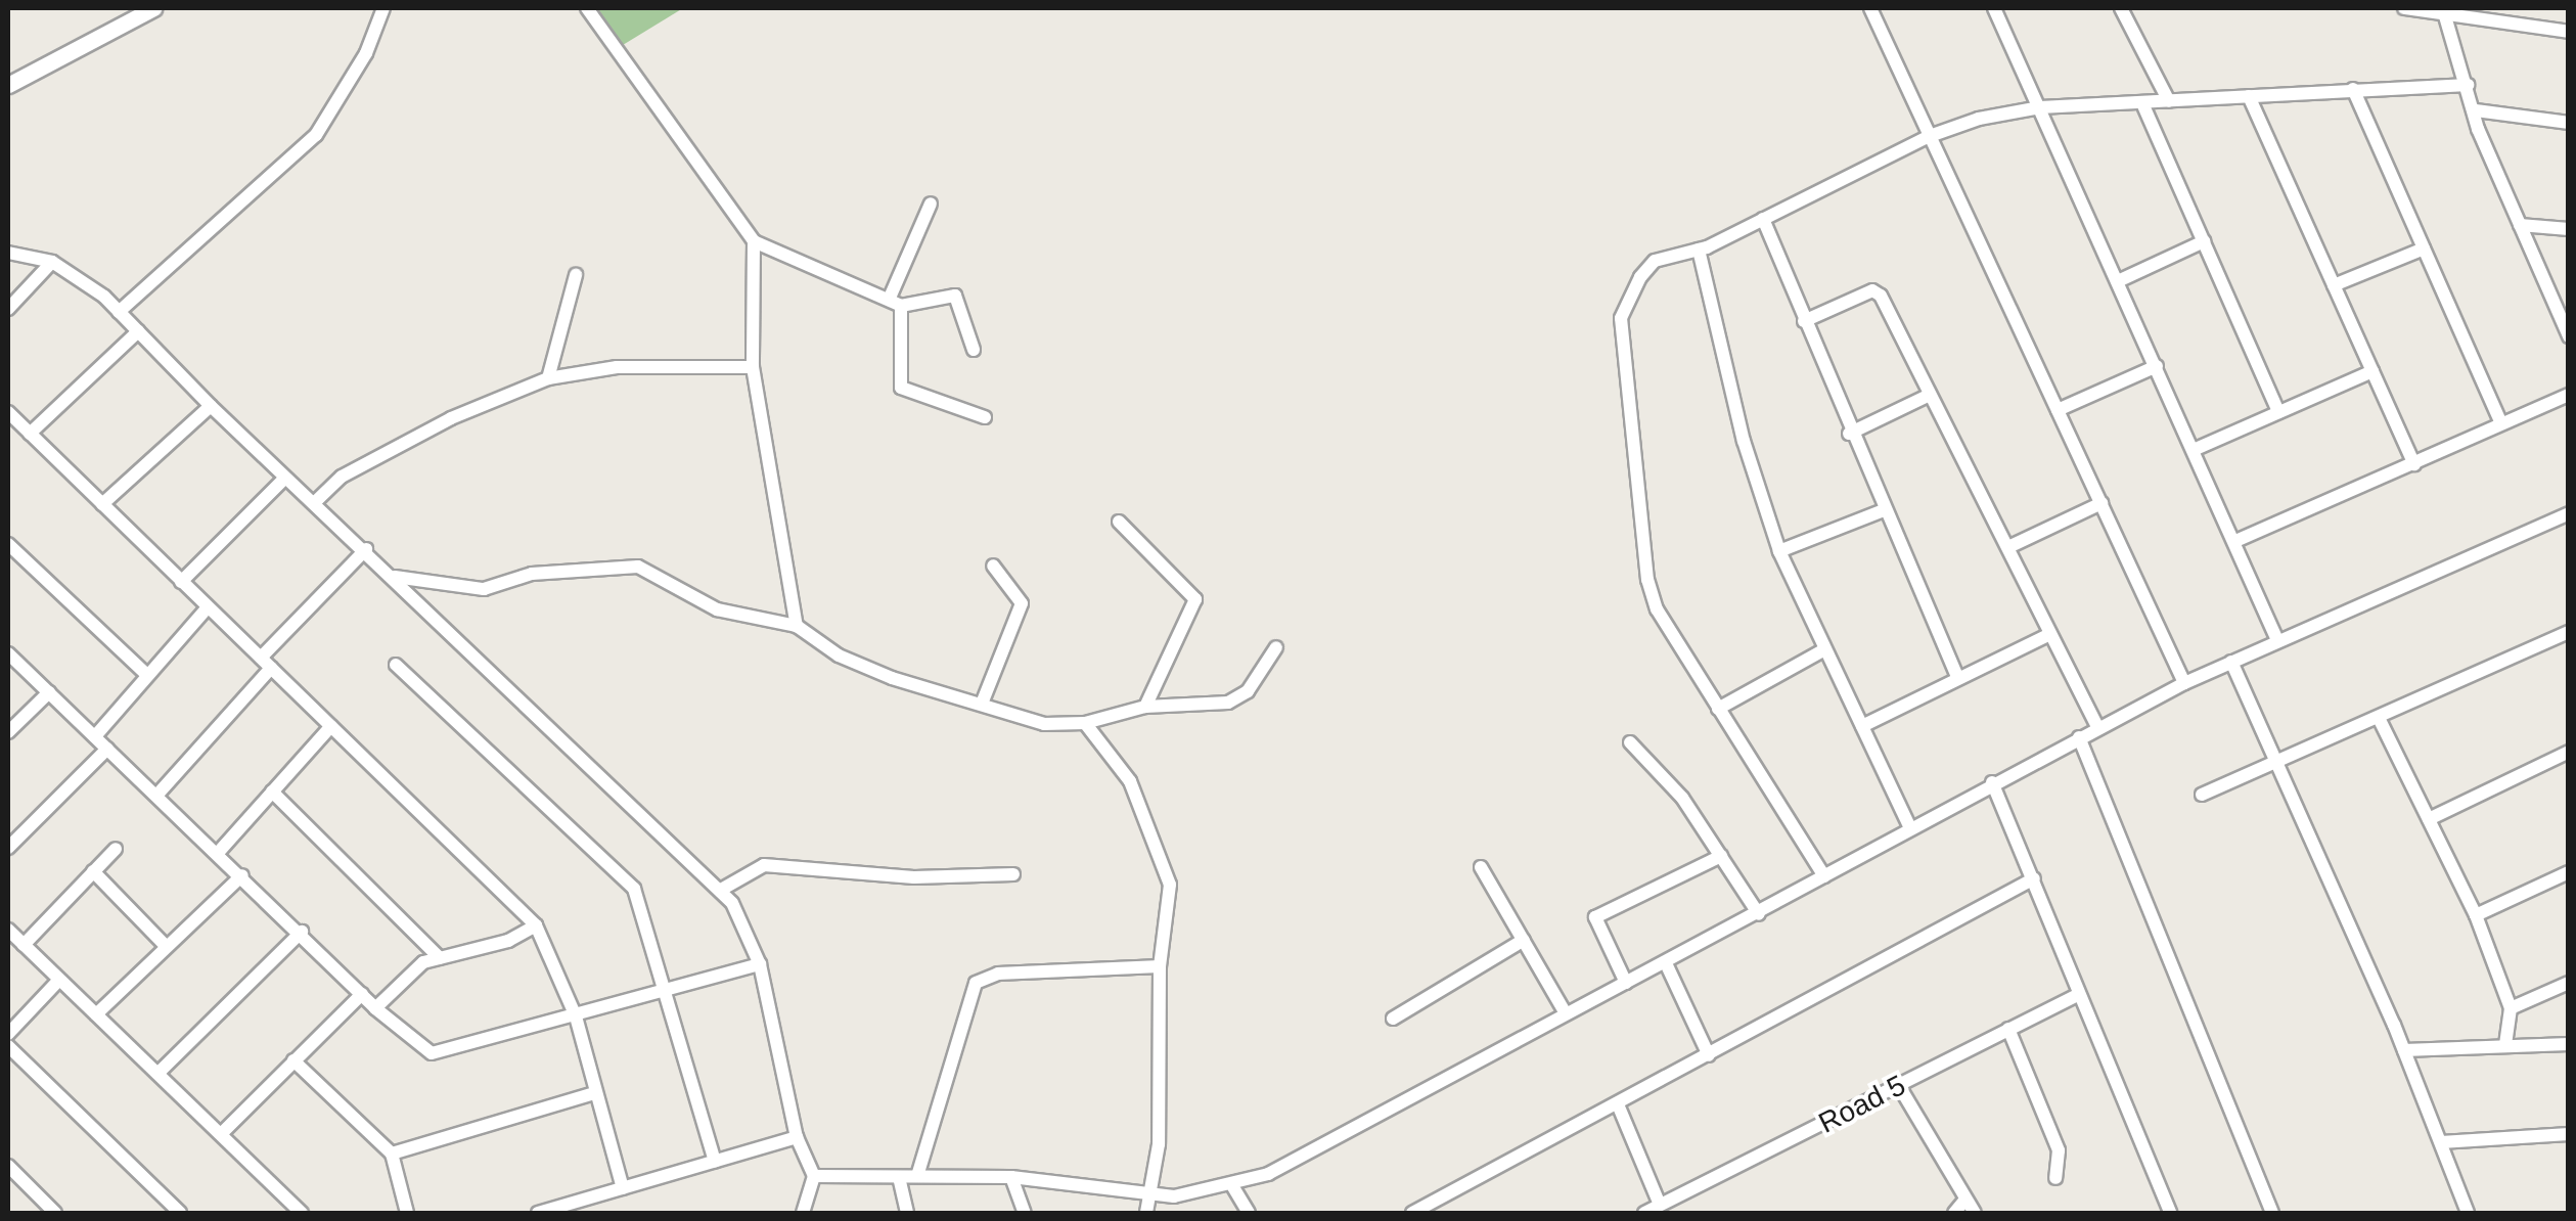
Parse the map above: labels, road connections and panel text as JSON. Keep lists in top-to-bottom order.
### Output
{
  "streets": {
    "street": ["Road 5"]
  }
}
